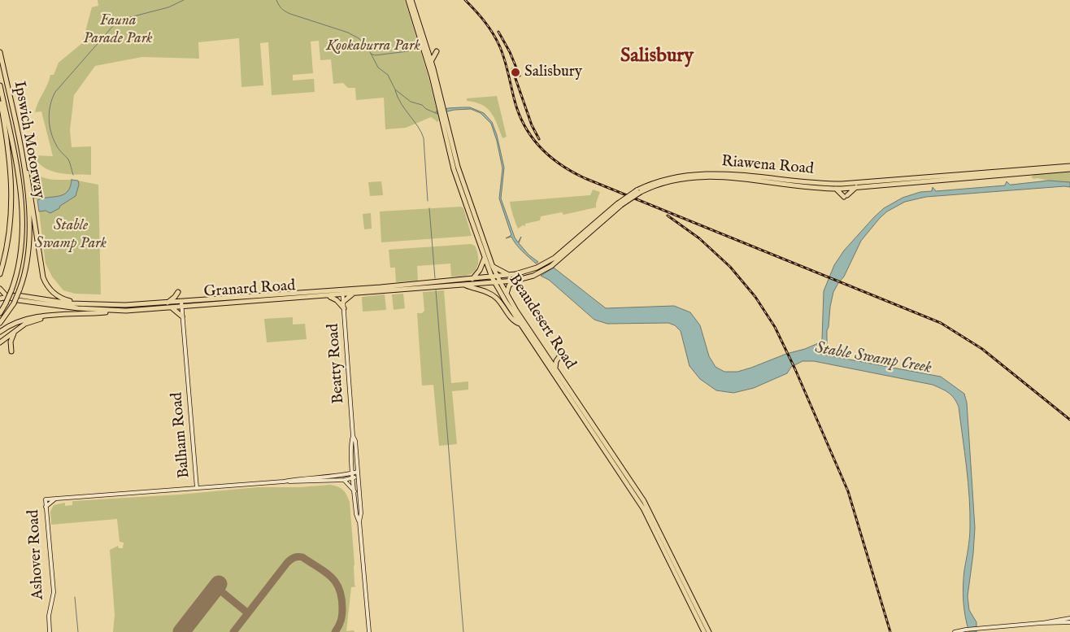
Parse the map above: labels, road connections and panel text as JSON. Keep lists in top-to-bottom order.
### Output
{
  "streets": {
    "highway": [
      "Ipswich Motorway",
      "Riawena Road",
      "Granard Road",
      "Beaudesert Road"
    ],
    "main road": ["Beatty Road", "Balham Road", "Ashover Road"]
  },
  "crossings": [
    ["Riawena Road", "Granard Road"],
    ["Riawena Road", "Beaudesert Road"],
    ["Granard Road", "Beaudesert Road"],
    ["Granard Road", "Beatty Road"],
    ["Granard Road", "Balham Road"],
    ["Balham Road", "Ashover Road"]
  ],
  "districts": ["Salisbury"],
  "water": ["Stable Swamp Creek"],
  "parks": ["Fauna Parade Park", "Kookaburra Park", "Stable Swamp Park"],
  "places": ["Salisbury"]
}
